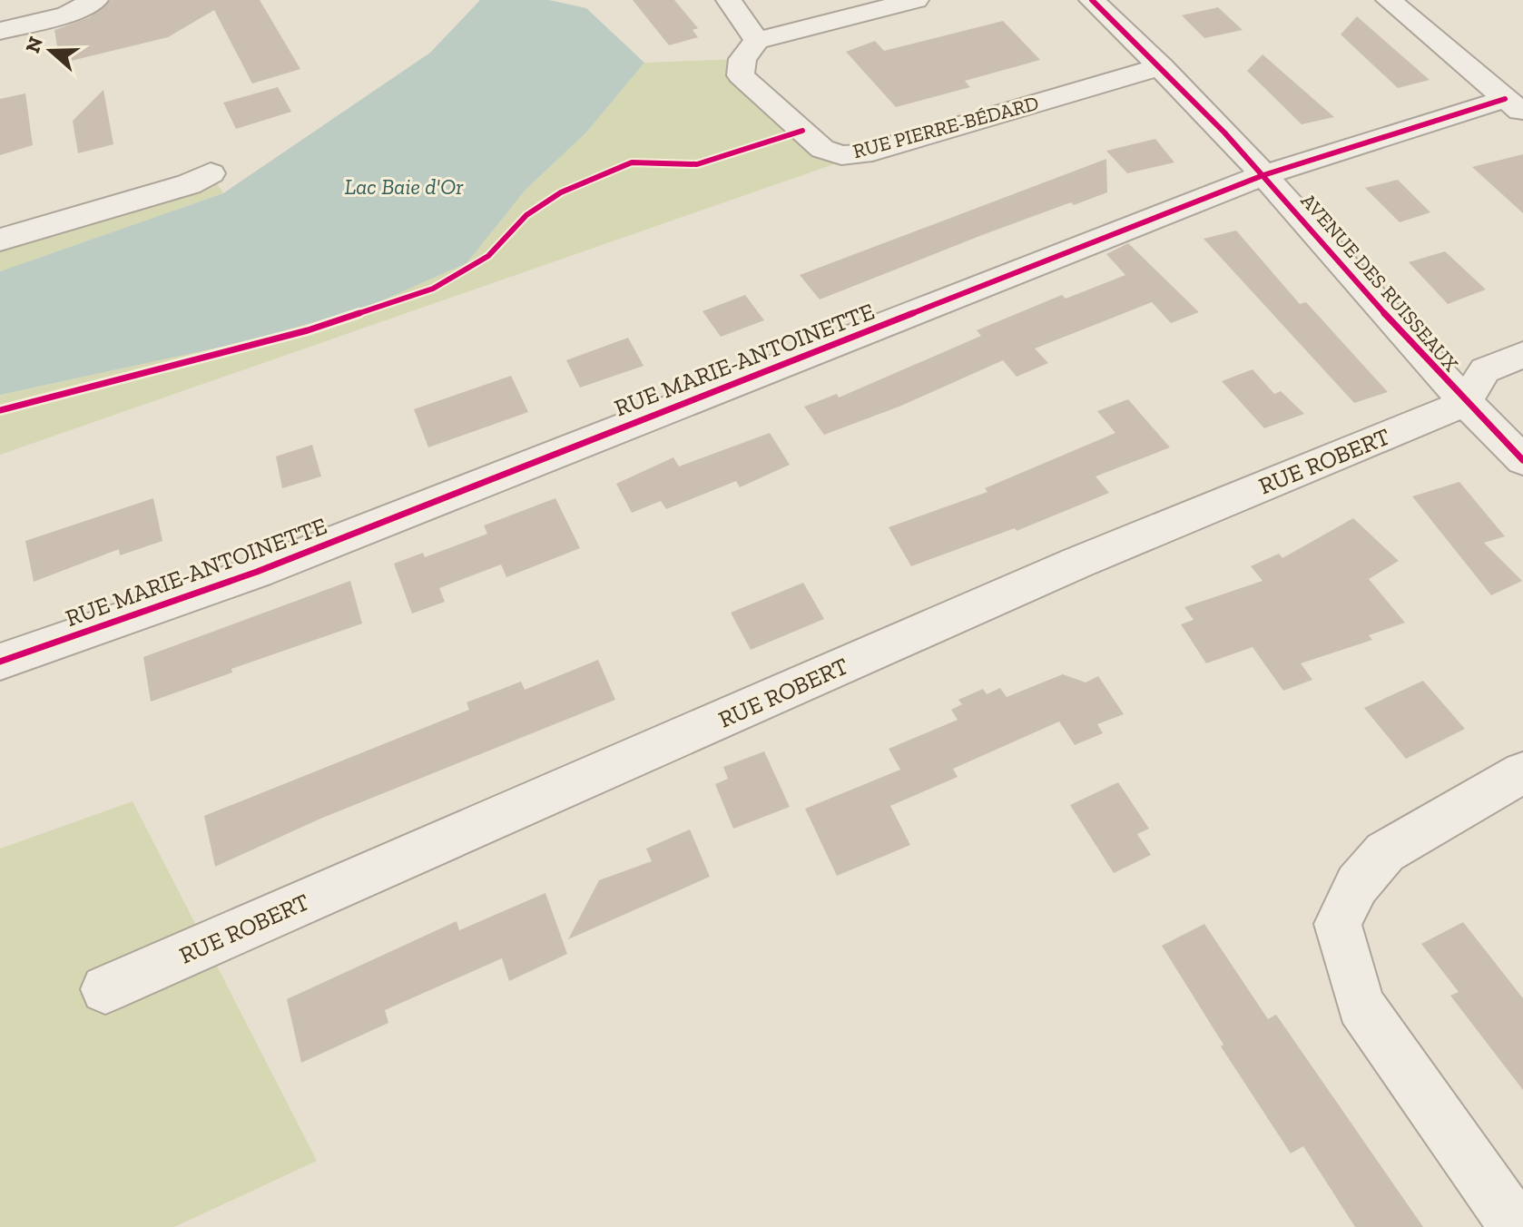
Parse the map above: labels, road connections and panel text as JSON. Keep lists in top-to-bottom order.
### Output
{
  "streets": {
    "street": [
      "RUE PIERRE-BÉDARD",
      "AVENUE DES RUISSEAUX",
      "RUE MARIE-ANTOINETTE",
      "RUE ROBERT"
    ]
  },
  "crossings": [
    ["RUE PIERRE-BÉDARD", "AVENUE DES RUISSEAUX"],
    ["AVENUE DES RUISSEAUX", "RUE MARIE-ANTOINETTE"],
    ["AVENUE DES RUISSEAUX", "RUE ROBERT"]
  ],
  "water": ["Lac Baie d'Or"],
  "north": "left"
}
